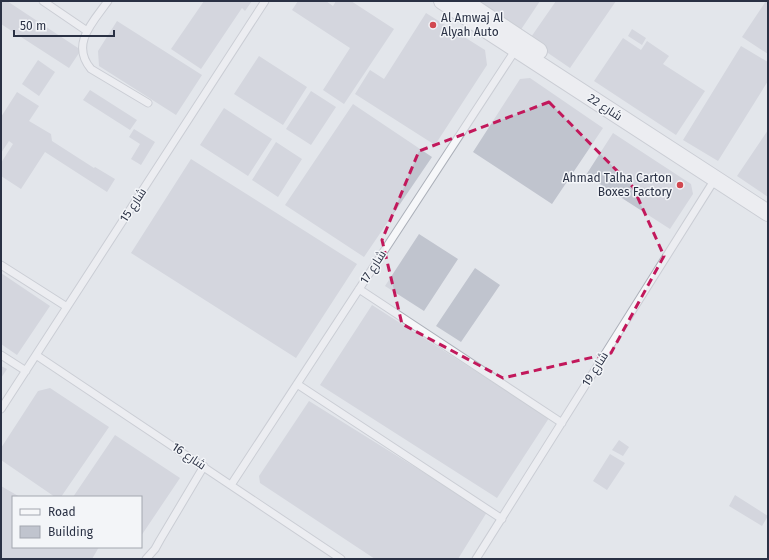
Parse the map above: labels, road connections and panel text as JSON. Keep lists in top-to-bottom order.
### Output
{
  "streets": {
    "street": ["شارع 22"],
    "lane": [
      "شارع 15",
      "شارع 17",
      "شارع 19",
      "شارع 16"
    ]
  },
  "crossings": [
    ["شارع 22", "شارع 17"],
    ["شارع 22", "شارع 19"],
    ["شارع 15", "شارع 16"],
    ["شارع 17", "شارع 16"]
  ],
  "places": ["Al Amwaj Al Alyah Auto", "Ahmad Talha Carton Boxes Factory"],
  "legend": ["Road", "Building"],
  "scale_bar": "50 m"
}
